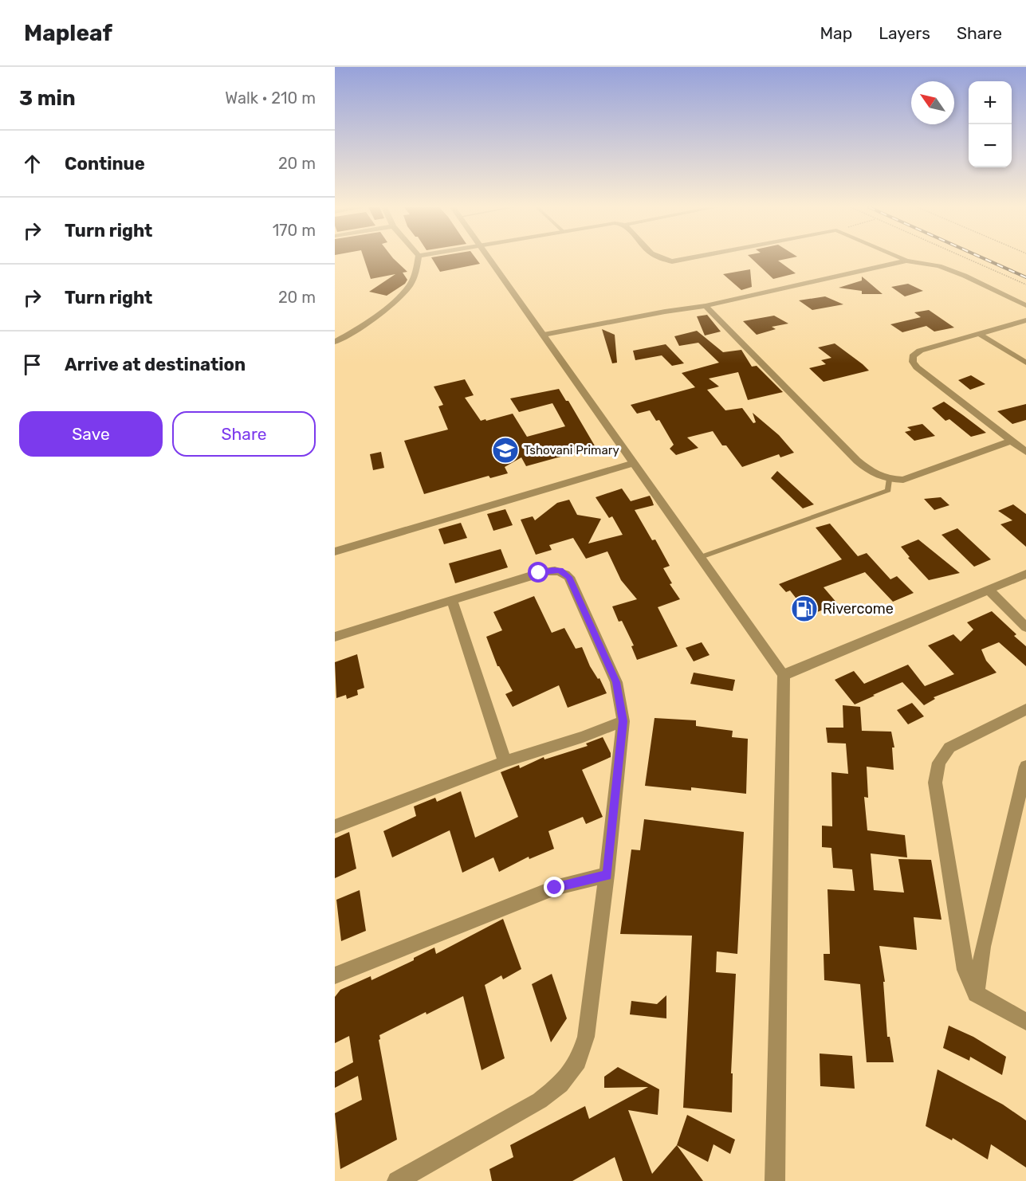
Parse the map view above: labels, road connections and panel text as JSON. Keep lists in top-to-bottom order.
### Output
{
  "places": {
    "school or university": ["Tshovani Primary"],
    "fuel station": ["Rivercome"]
  },
  "north": "top left",
  "page": {
    "header": "Mapleaf",
    "nav": ["Map", "Layers", "Share"],
    "heading": ["3 min", "Walk · 210 m"],
    "map_buttons": ["+", "−"],
    "list": [
      ["Continue", "20 m"],
      ["Turn right", "170 m"],
      ["Turn right", "20 m"],
      "Arrive at destination"
    ],
    "buttons": ["Save", "Share"]
  }
}
